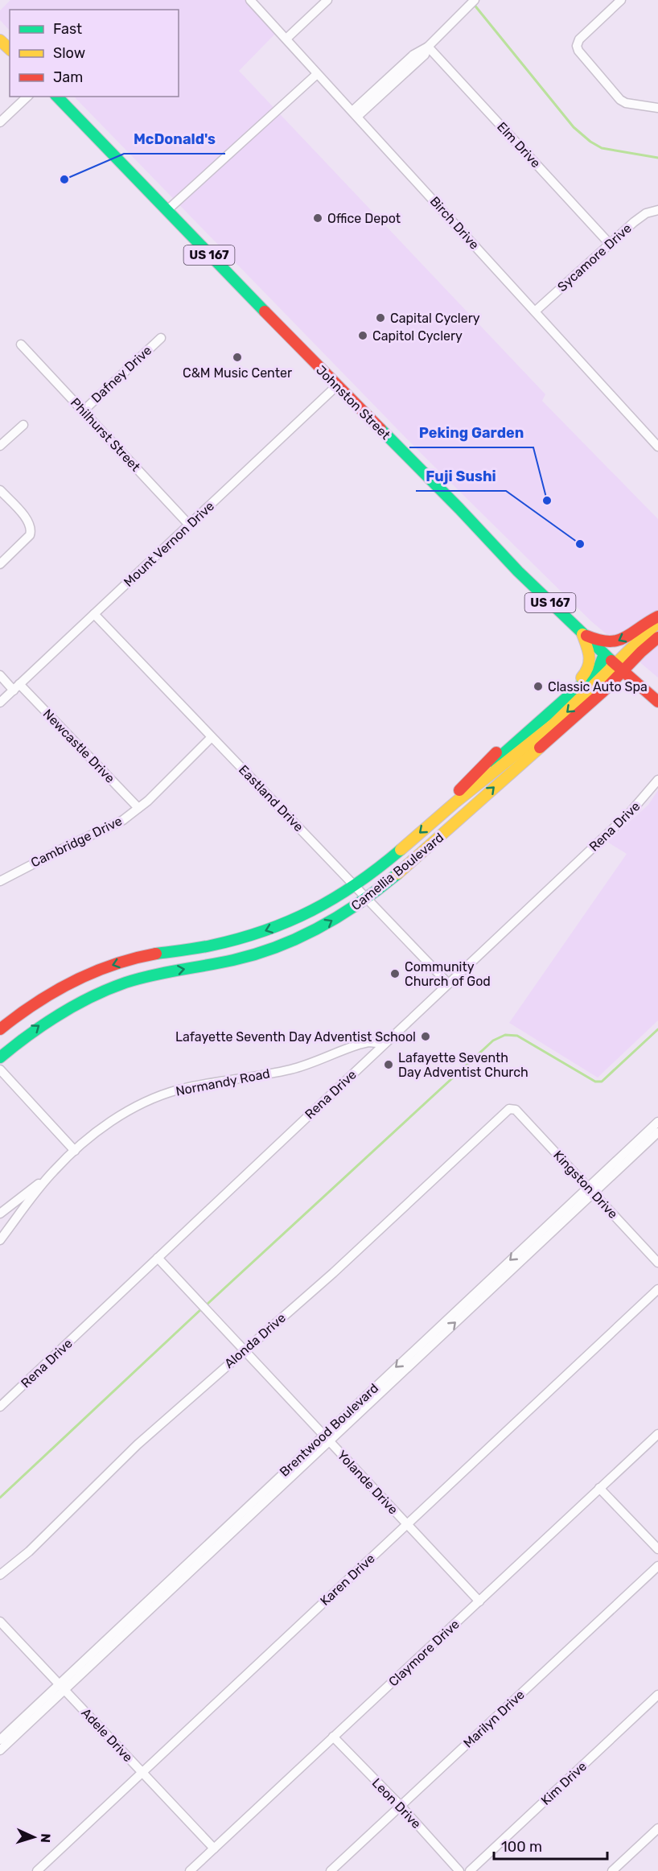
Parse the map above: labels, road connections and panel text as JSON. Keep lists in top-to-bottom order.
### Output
{
  "streets": {
    "main road": ["US 167", "Johnston Street", "Camellia Boulevard"],
    "street": [
      "Elm Drive",
      "Birch Drive",
      "Sycamore Drive",
      "Dafney Drive",
      "Philhurst Street",
      "Mount Vernon Drive",
      "Newcastle Drive",
      "Eastland Drive",
      "Rena Drive",
      "Cambridge Drive",
      "Normandy Road",
      "Kingston Drive",
      "Alonda Drive",
      "Brentwood Boulevard",
      "Yolande Drive",
      "Karen Drive",
      "Claymore Drive",
      "Marilyn Drive",
      "Adele Drive",
      "Kim Drive",
      "Leon Drive"
    ]
  },
  "crossings": [
    ["Elm Drive", "Sycamore Drive"],
    ["Birch Drive", "Sycamore Drive"],
    ["Dafney Drive", "Philhurst Street"],
    ["Johnston Street", "Mount Vernon Drive"],
    ["Johnston Street", "Camellia Boulevard"],
    ["Philhurst Street", "Mount Vernon Drive"],
    ["Mount Vernon Drive", "Newcastle Drive"],
    ["Mount Vernon Drive", "Eastland Drive"],
    ["Newcastle Drive", "Cambridge Drive"],
    ["Eastland Drive", "Rena Drive"],
    ["Eastland Drive", "Cambridge Drive"],
    ["Eastland Drive", "Camellia Boulevard"],
    ["Rena Drive", "Normandy Road"],
    ["Rena Drive", "Yolande Drive"],
    ["Kingston Drive", "Alonda Drive"],
    ["Kingston Drive", "Brentwood Boulevard"],
    ["Alonda Drive", "Yolande Drive"],
    ["Brentwood Boulevard", "Yolande Drive"],
    ["Brentwood Boulevard", "Adele Drive"],
    ["Yolande Drive", "Karen Drive"],
    ["Yolande Drive", "Claymore Drive"],
    ["Karen Drive", "Adele Drive"],
    ["Claymore Drive", "Adele Drive"],
    ["Claymore Drive", "Leon Drive"],
    ["Marilyn Drive", "Leon Drive"]
  ],
  "places": [
    "McDonald's",
    "Office Depot",
    "Capital Cyclery",
    "Capitol Cyclery",
    "C&M Music Center",
    "Peking Garden",
    "Fuji Sushi",
    "Classic Auto Spa",
    "Community Church of God",
    "Lafayette Seventh Day Adventist School",
    "Lafayette Seventh Day Adventist Church"
  ],
  "legend": ["Fast", "Slow", "Jam"],
  "scale_bar": "100 m",
  "north": "right"
}
